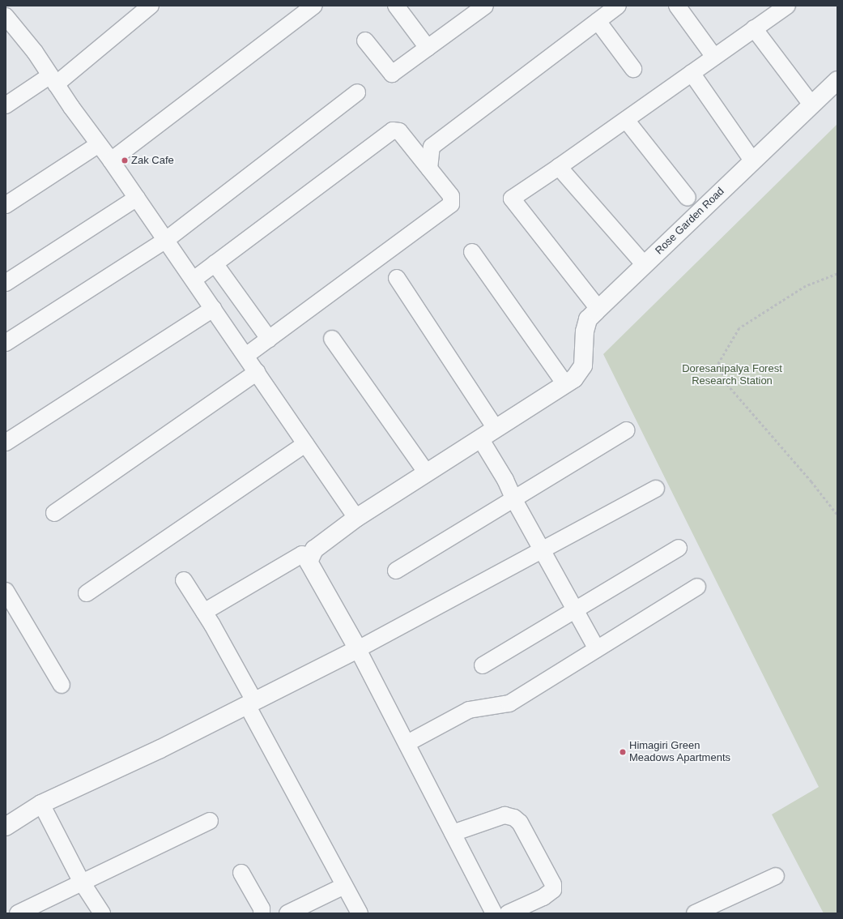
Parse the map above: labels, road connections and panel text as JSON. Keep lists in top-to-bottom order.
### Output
{
  "streets": {
    "street": ["Rose Garden Road"]
  },
  "parks": ["Doresanipalya Forest Research Station"],
  "places": ["Zak Cafe", "Himagiri Green Meadows Apartments"]
}
